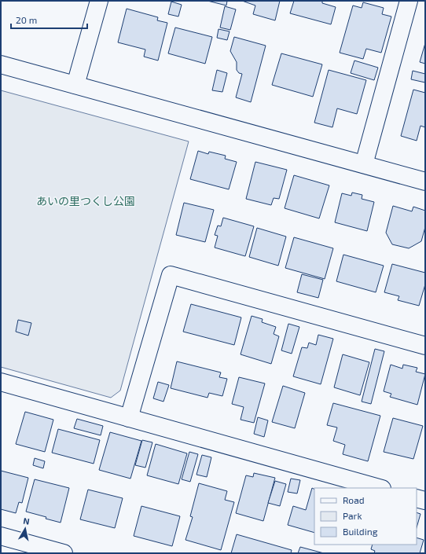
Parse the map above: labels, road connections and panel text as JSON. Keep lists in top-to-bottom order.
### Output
{
  "parks": ["あいの里つくし公園"],
  "legend": ["Road", "Park", "Building"],
  "scale_bar": "20 m",
  "north": "top"
}
